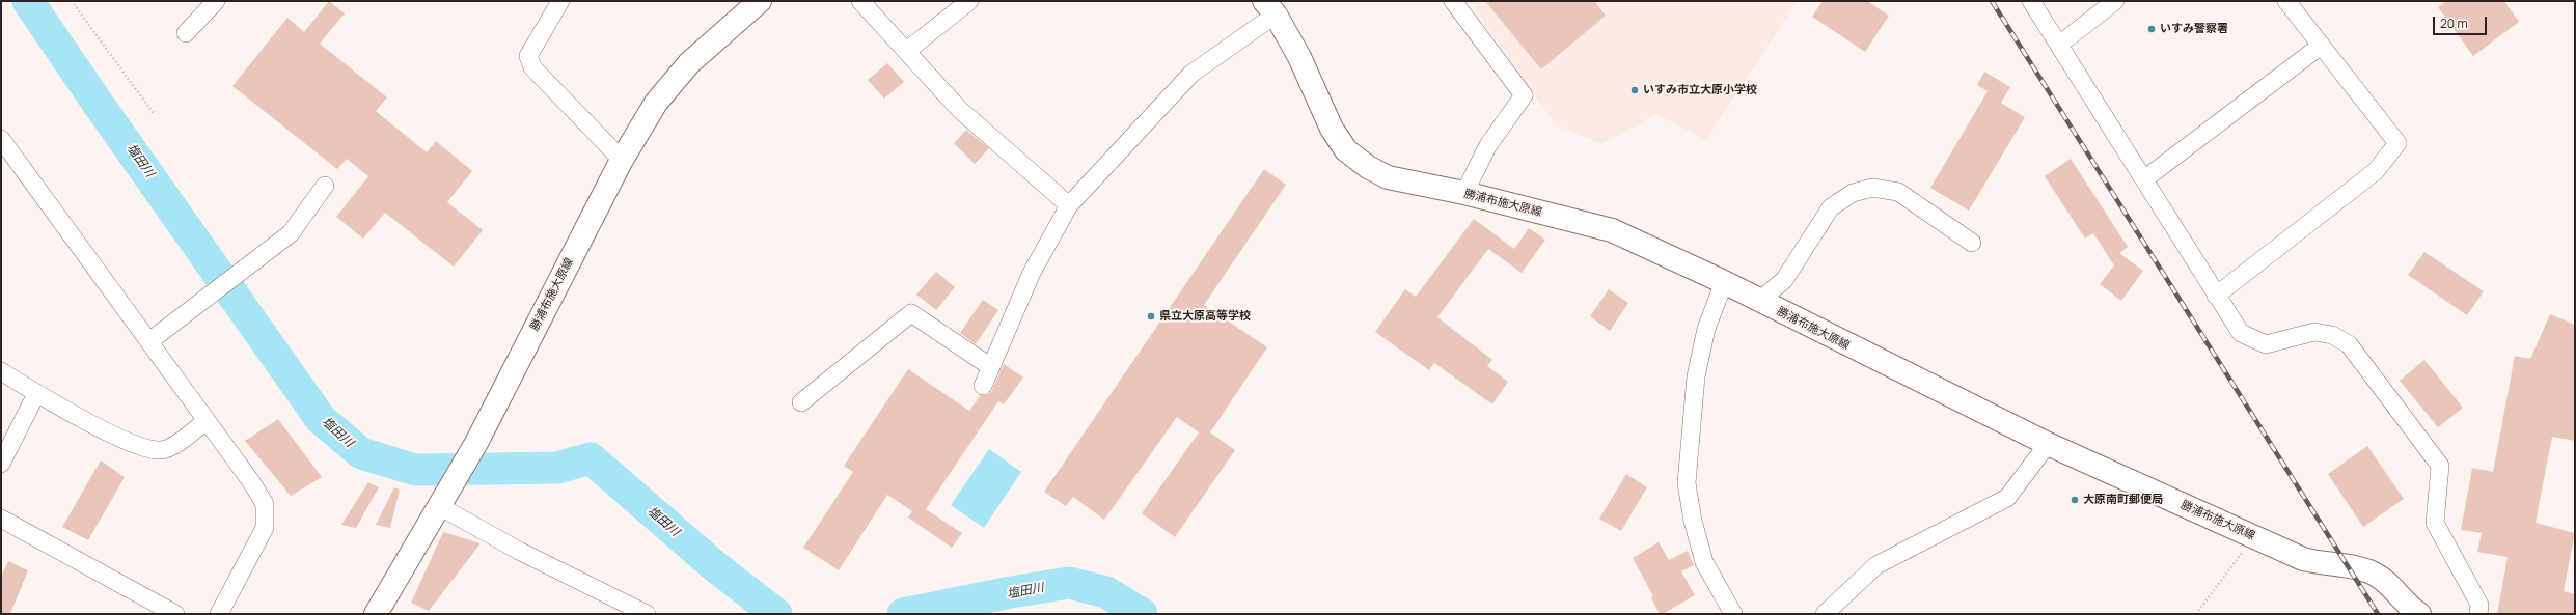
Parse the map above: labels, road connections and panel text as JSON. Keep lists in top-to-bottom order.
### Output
{
  "streets": {
    "main road": ["勝浦布施大原線"]
  },
  "water": ["塩田川"],
  "places": [
    "いすみ警察署",
    "いすみ市立大原小学校",
    "県立大原高等学校",
    "大原南町郵便局"
  ],
  "scale_bar": "20 m"
}
